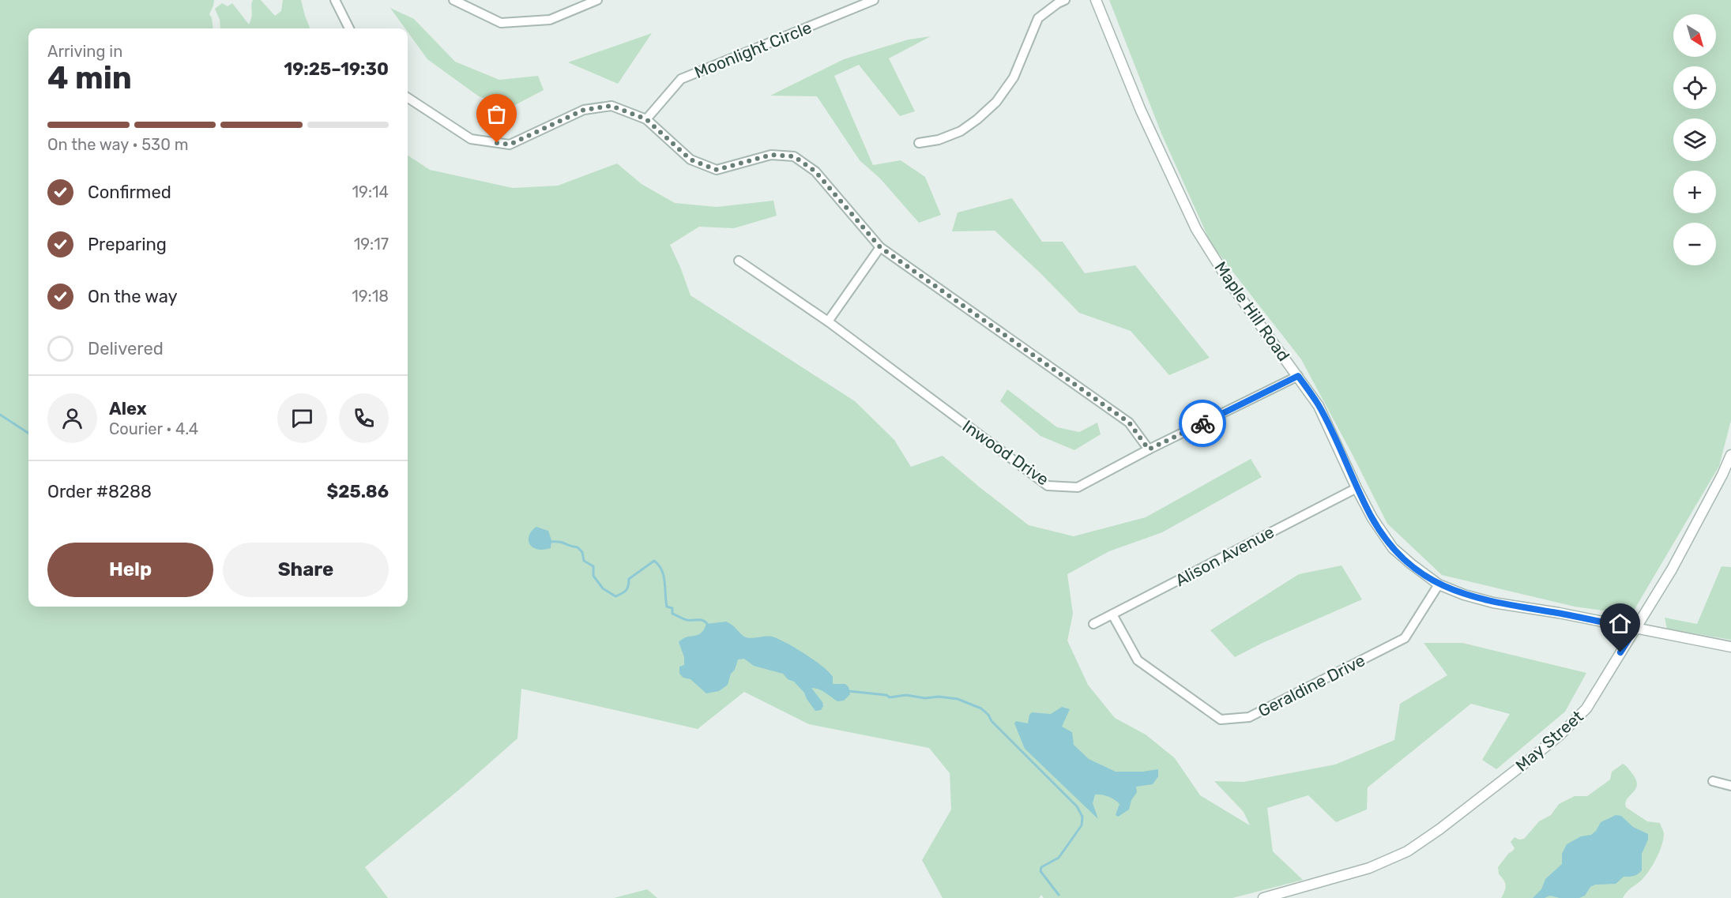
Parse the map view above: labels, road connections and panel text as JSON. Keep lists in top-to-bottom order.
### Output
{
  "streets": {
    "street": [
      "Moonlight Circle",
      "Maple Hill Road",
      "Inwood Drive",
      "Alison Avenue",
      "Geraldine Drive",
      "May Street"
    ]
  },
  "crossings": [
    ["Maple Hill Road", "Inwood Drive"],
    ["Maple Hill Road", "Alison Avenue"],
    ["Maple Hill Road", "Geraldine Drive"],
    ["Maple Hill Road", "May Street"],
    ["Alison Avenue", "Geraldine Drive"]
  ],
  "north": "bottom right",
  "page": {
    "map_buttons": ["+", "−"],
    "heading": ["4 min", "Arriving in", "19:25–19:30"],
    "panel": [
      "Alex",
      "Courier · 4.4",
      "Order #8288",
      "$25.86"
    ],
    "bar": "On the way · 530 m",
    "list": [
      ["Confirmed", "19:14"],
      ["Preparing", "19:17"],
      ["On the way", "19:18"],
      "Delivered"
    ],
    "buttons": ["Help", "Share"]
  }
}
